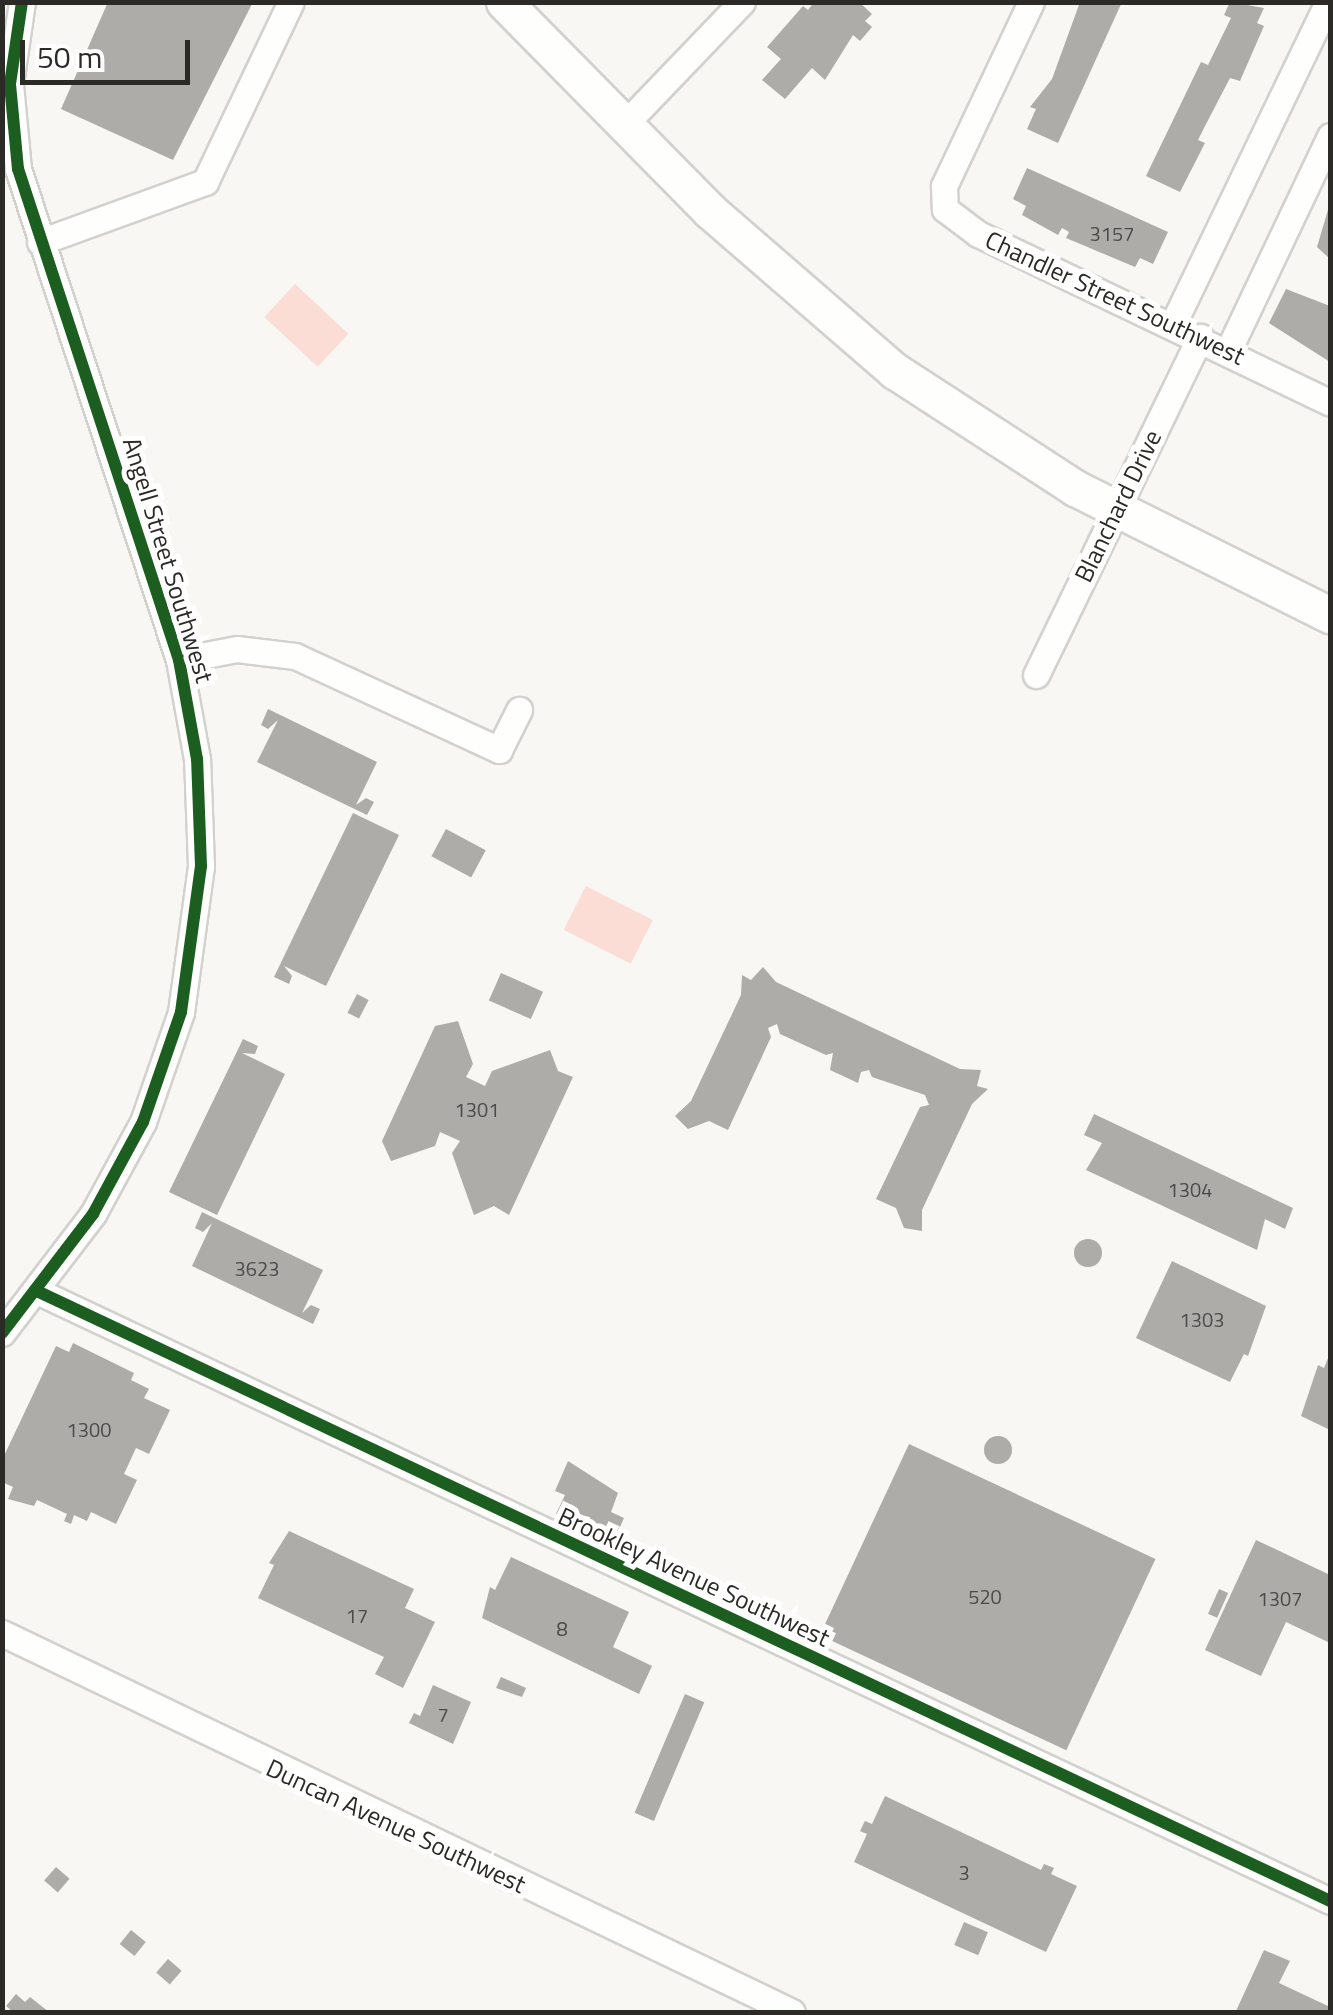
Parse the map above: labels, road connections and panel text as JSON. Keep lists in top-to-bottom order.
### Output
{
  "streets": {
    "street": [
      "Chandler Street Southwest",
      "Blanchard Drive",
      "Angell Street Southwest",
      "Brookley Avenue Southwest",
      "Duncan Avenue Southwest"
    ]
  },
  "crossings": [
    ["Chandler Street Southwest", "Blanchard Drive"],
    ["Angell Street Southwest", "Brookley Avenue Southwest"]
  ],
  "house_numbers": [
    "3157",
    "1301",
    "1304",
    "3623",
    "1303",
    "1300",
    "520",
    "1307",
    "17",
    "8",
    "7",
    "3"
  ],
  "scale_bar": "50 m"
}
